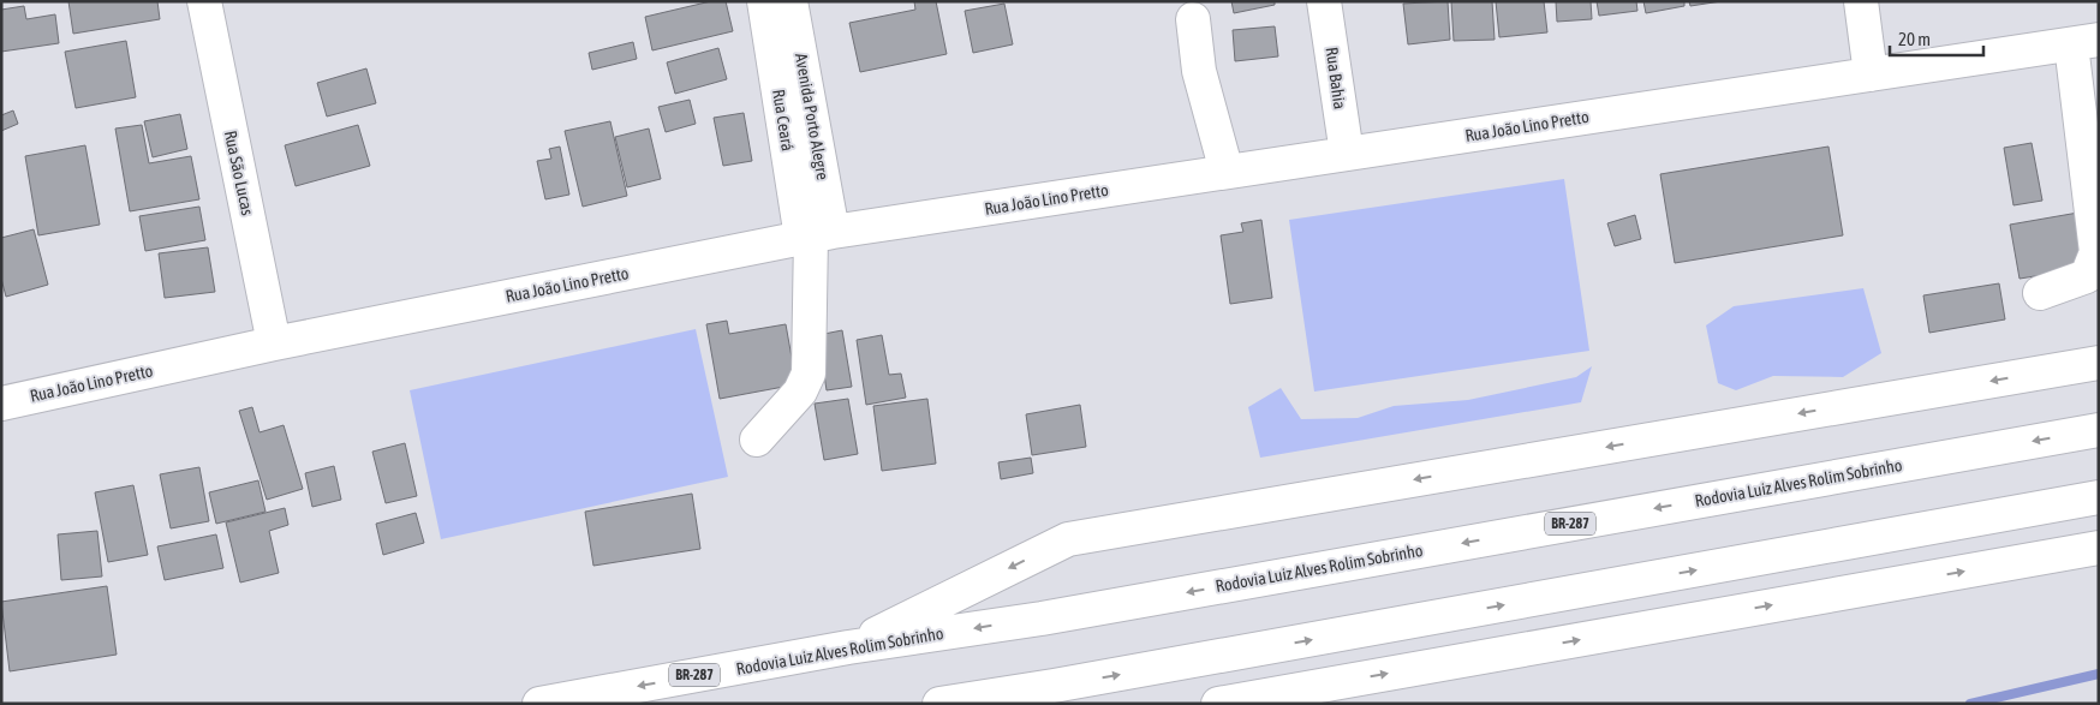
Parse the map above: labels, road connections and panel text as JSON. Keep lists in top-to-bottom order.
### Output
{
  "streets": {
    "main road": [
      "Rua Bahia",
      "Avenida Porto Alegre",
      "Rua Ceará",
      "Rua João Lino Pretto",
      "Rua São Lucas",
      "Rodovia Luiz Alves Rolim Sobrinho",
      "BR-287"
    ]
  },
  "crossings": [
    ["Rua Bahia", "Rua João Lino Pretto"],
    ["Avenida Porto Alegre", "Rua Ceará"],
    ["Avenida Porto Alegre", "Rua João Lino Pretto"],
    ["Rua Ceará", "Rua João Lino Pretto"],
    ["Rua João Lino Pretto", "Rua São Lucas"],
    ["Rodovia Luiz Alves Rolim Sobrinho", "BR-287"]
  ],
  "scale_bar": "20 m"
}
